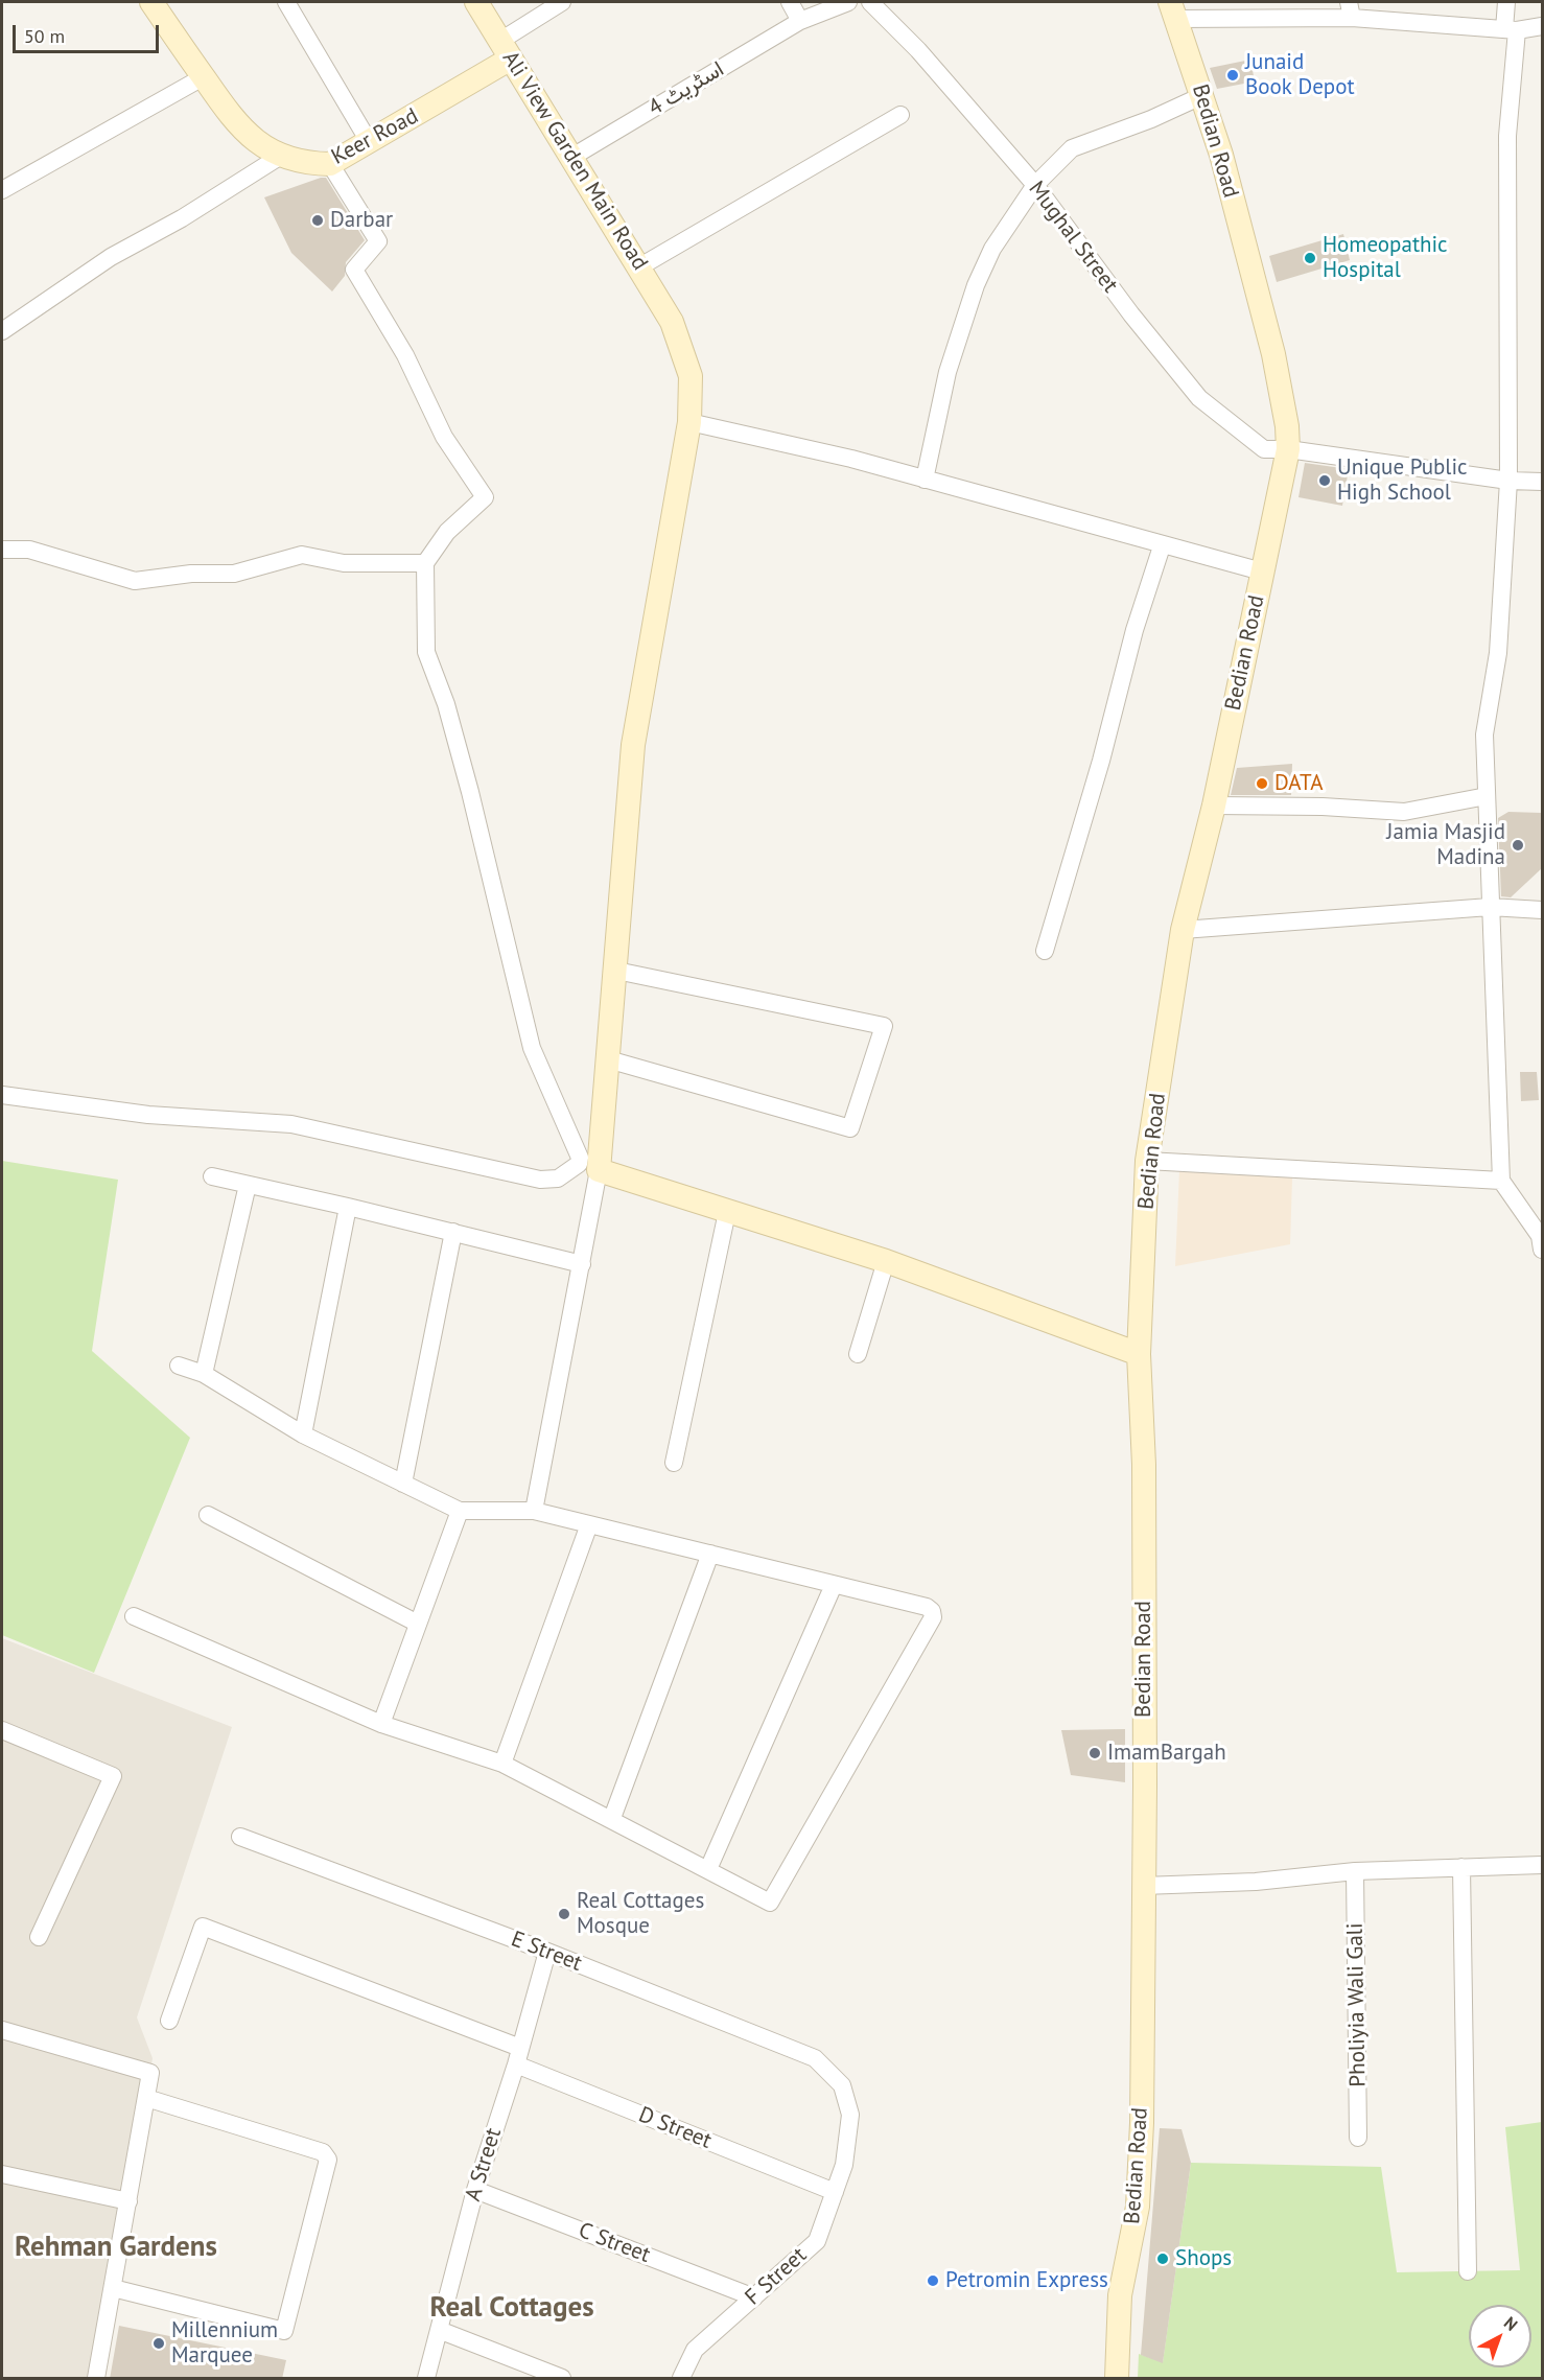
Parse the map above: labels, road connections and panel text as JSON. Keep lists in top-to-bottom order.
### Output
{
  "streets": {
    "main road": ["Keer Road", "Bedian Road", "Ali View Garden Main Road"],
    "street": [
      "اسٹریٹ 4",
      "Mughal Street",
      "E Street",
      "Pholiyia Wali Gali",
      "D Street",
      "A Street",
      "C Street",
      "F Street"
    ]
  },
  "crossings": [
    ["اسٹریٹ 4", "Ali View Garden Main Road"],
    ["Keer Road", "Ali View Garden Main Road"],
    ["Bedian Road", "Mughal Street"],
    ["E Street", "A Street"],
    ["E Street", "F Street"],
    ["D Street", "A Street"],
    ["D Street", "F Street"],
    ["A Street", "C Street"],
    ["C Street", "F Street"]
  ],
  "districts": ["Rehman Gardens", "Real Cottages"],
  "places": [
    "Junaid Book Depot",
    "Darbar",
    "Homeopathic Hospital",
    "Unique Public High School",
    "DATA",
    "Jamia Masjid Madina",
    "ImamBargah",
    "Real Cottages Mosque",
    "Shops",
    "Petromin Express",
    "Millennium Marquee"
  ],
  "scale_bar": "50 m",
  "north": "top right"
}
